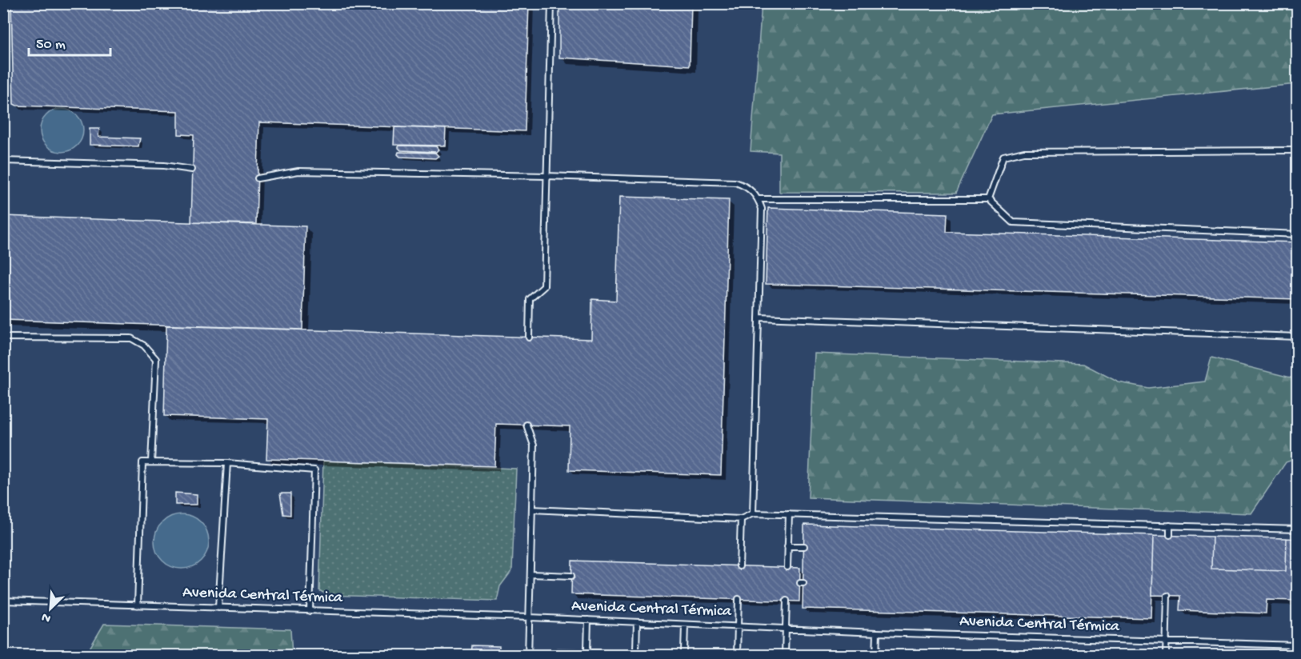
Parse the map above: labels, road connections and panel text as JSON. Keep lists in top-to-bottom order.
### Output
{
  "streets": {
    "lane": ["Avenida Central Térmica"]
  },
  "scale_bar": "50 m",
  "north": "bottom left"
}
